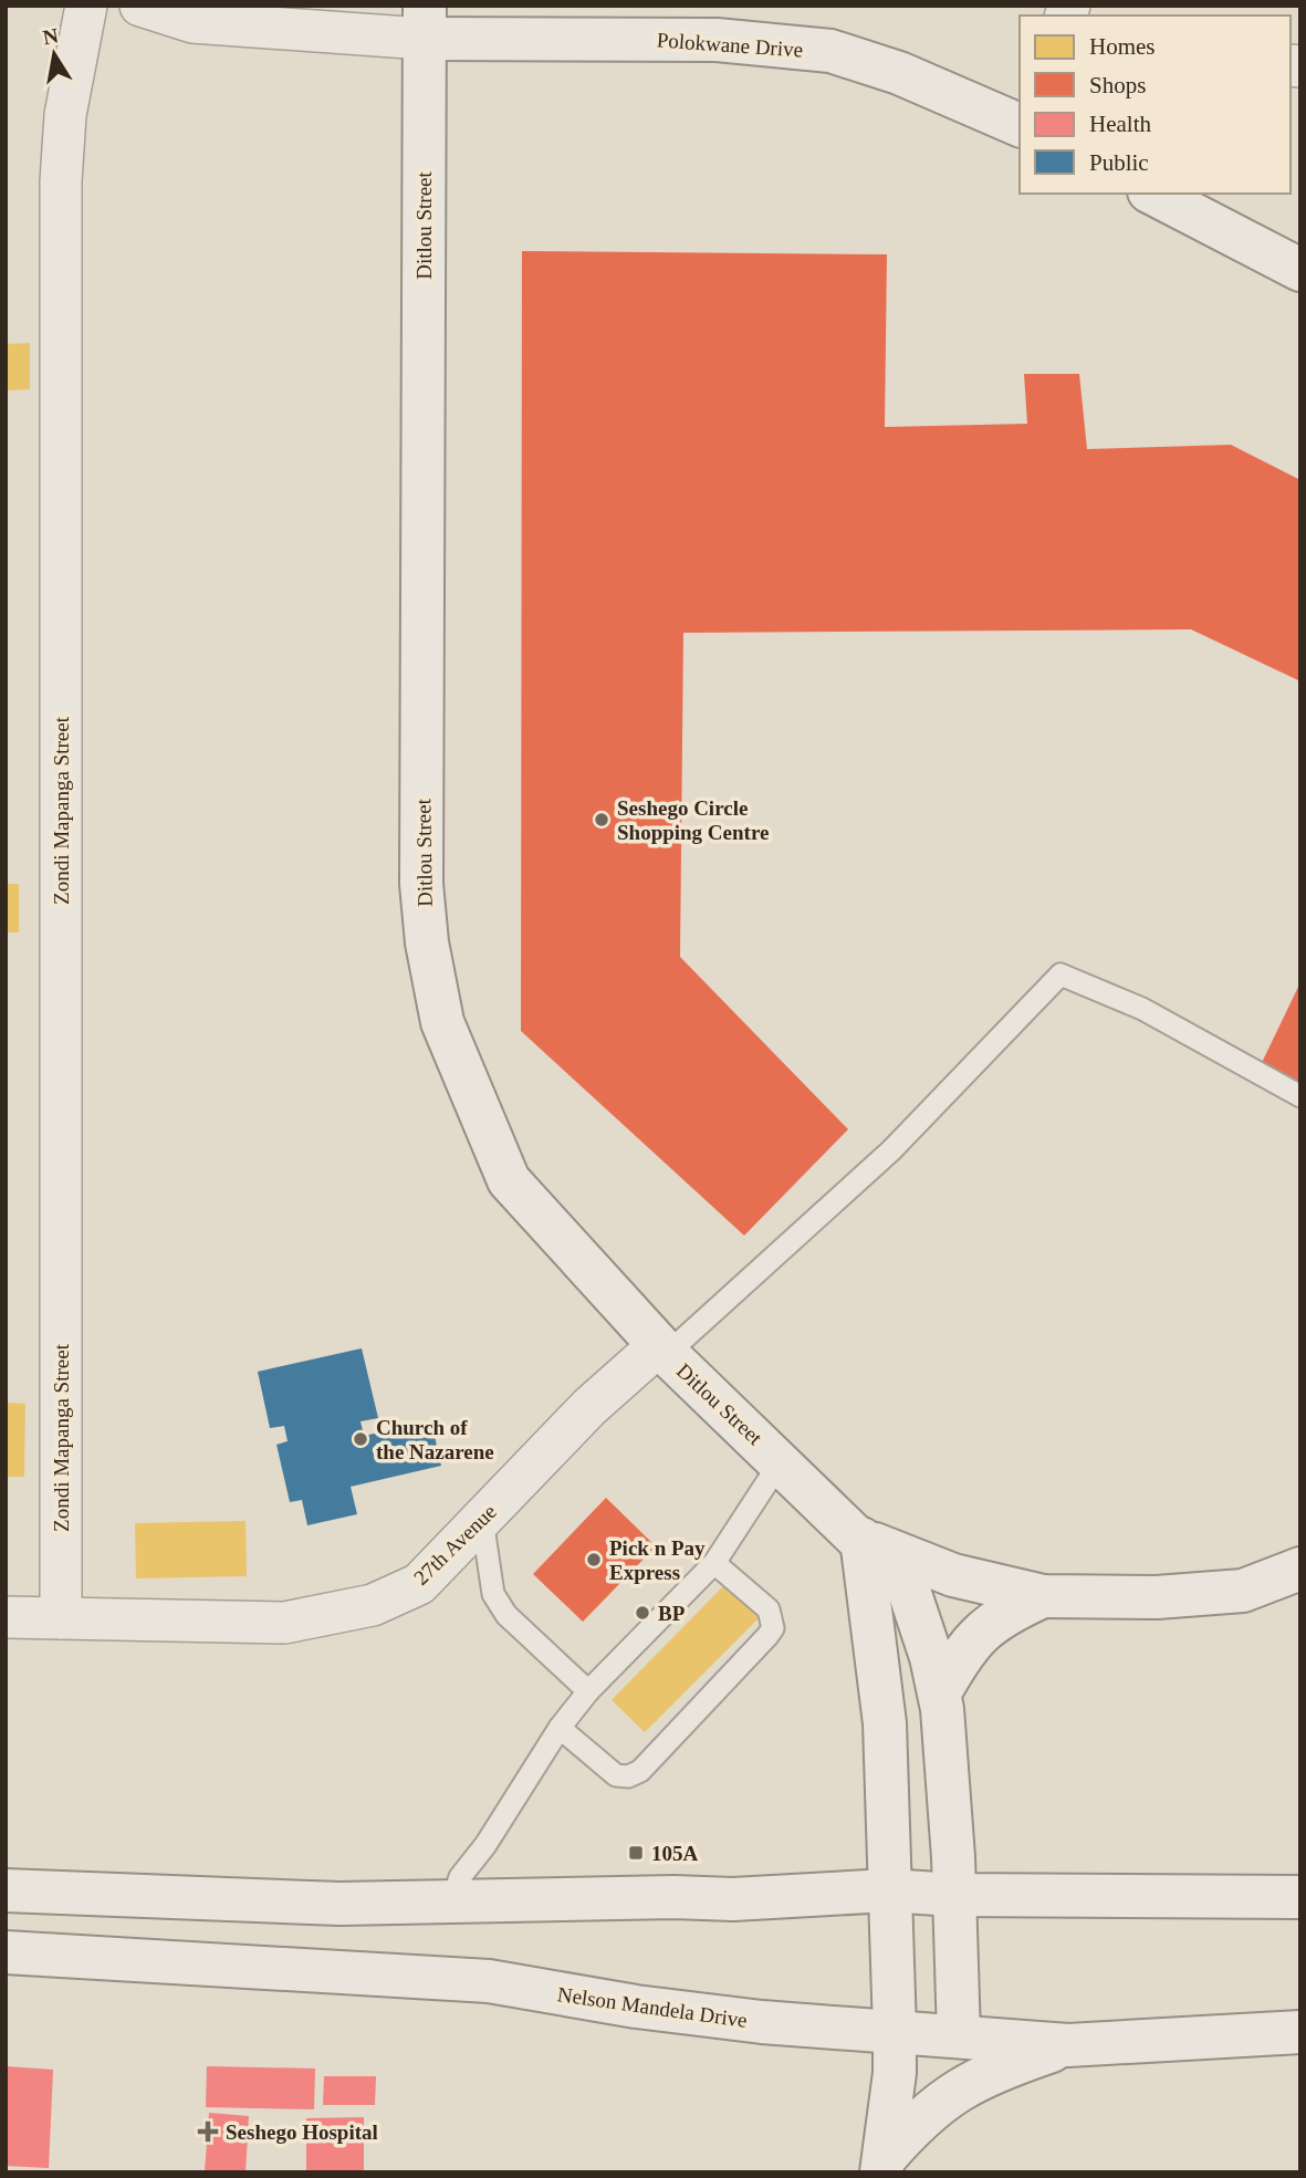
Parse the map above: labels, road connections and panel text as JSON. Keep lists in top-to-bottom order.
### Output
{
  "streets": {
    "street": [
      "Polokwane Drive",
      "Ditlou Street",
      "Zondi Mapanga Street",
      "27th Avenue",
      "Nelson Mandela Drive"
    ]
  },
  "crossings": [
    ["Polokwane Drive", "Ditlou Street"],
    ["Ditlou Street", "27th Avenue"],
    ["Ditlou Street", "Nelson Mandela Drive"],
    ["Zondi Mapanga Street", "27th Avenue"]
  ],
  "places": {
    "other": [
      "Seshego Circle Shopping Centre",
      "Church of the Nazarene",
      "Pick n Pay Express",
      "BP"
    ],
    "transit": ["105A"],
    "health": ["Seshego Hospital"]
  },
  "legend": [
    "Homes",
    "Shops",
    "Health",
    "Public"
  ],
  "north": "top"
}
